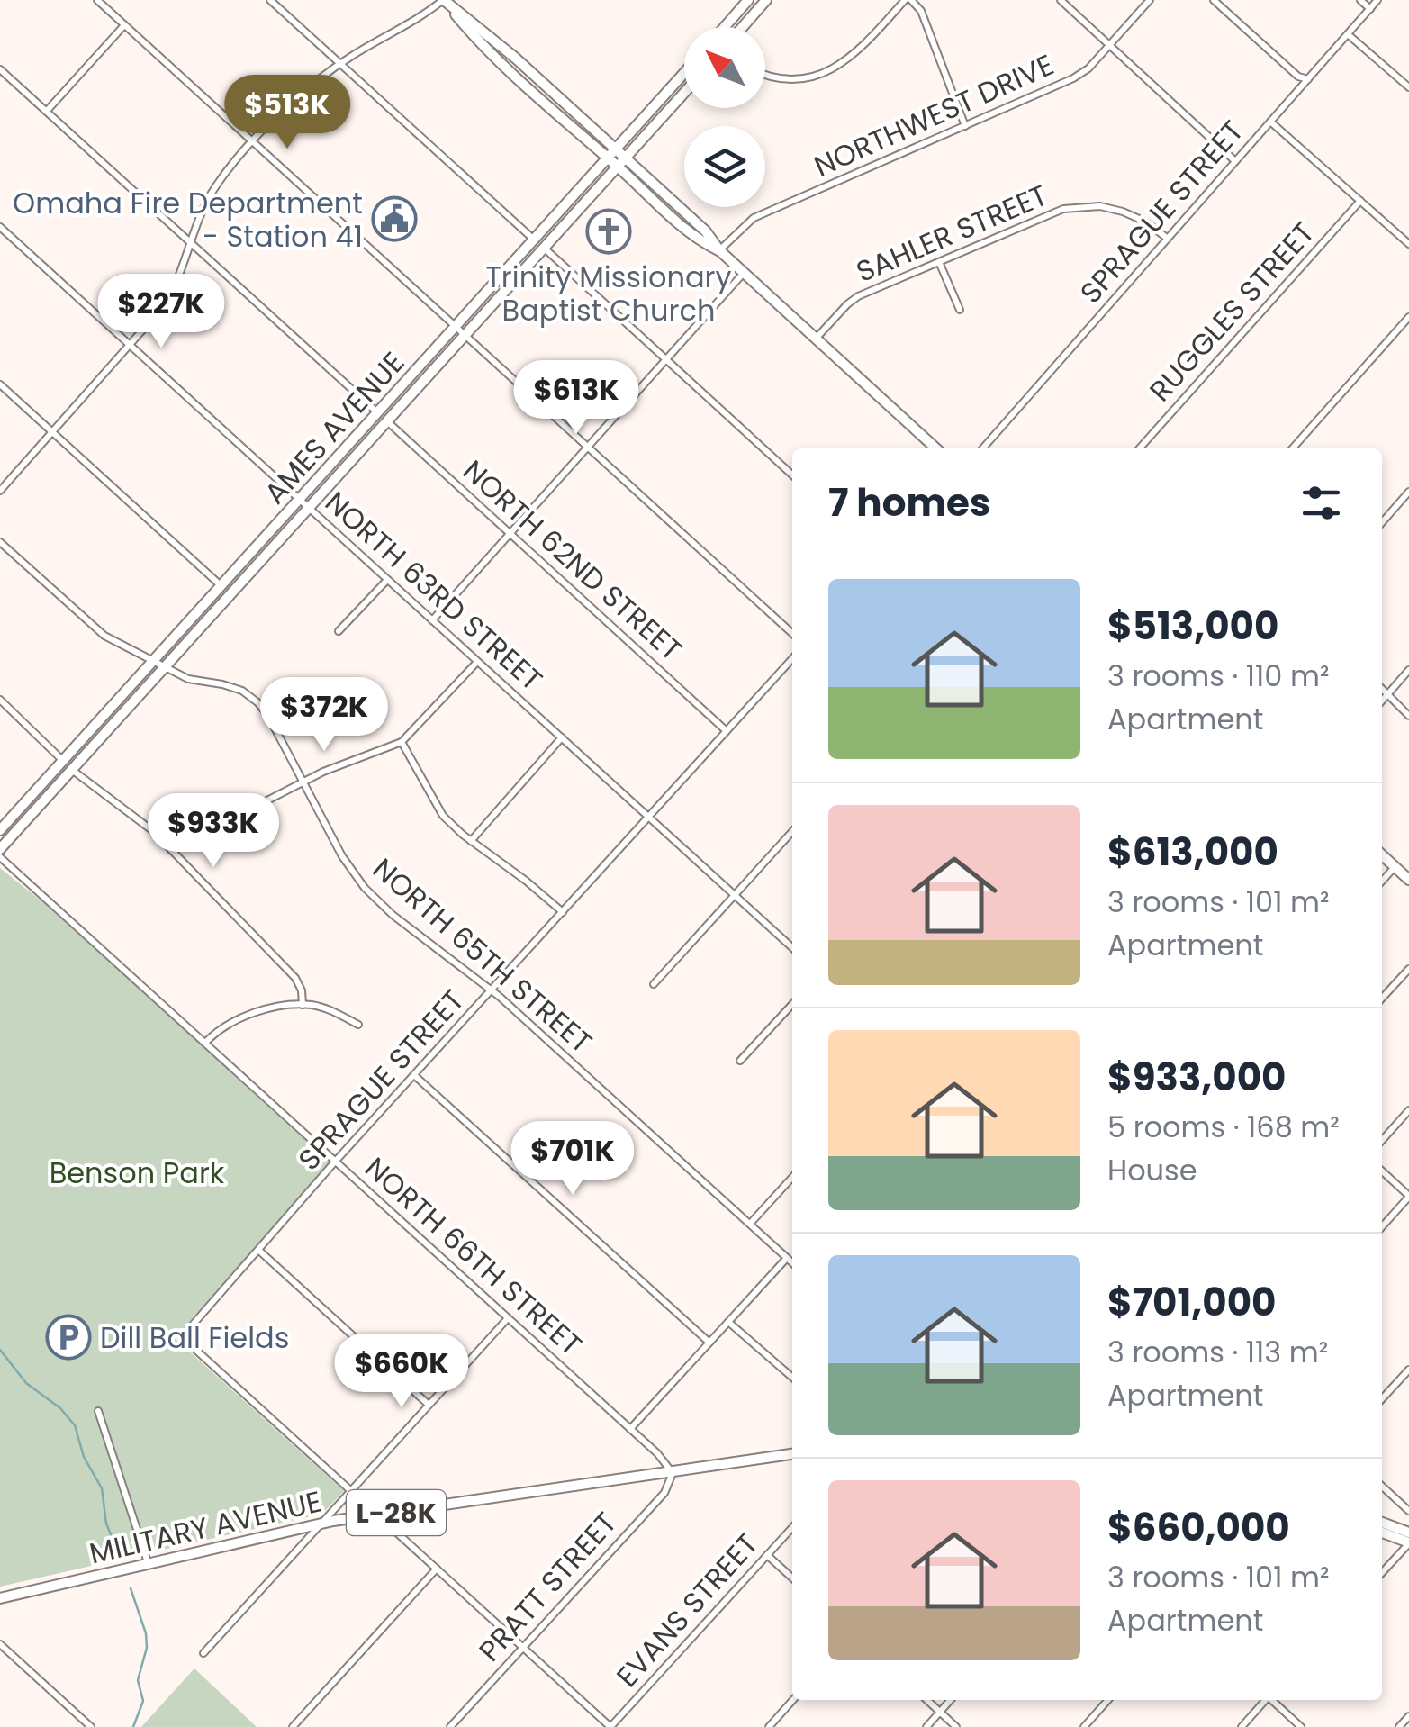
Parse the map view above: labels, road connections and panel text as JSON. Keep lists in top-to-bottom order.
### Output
{
  "streets": {
    "main road": ["AMES AVENUE", "L-28K", "MILITARY AVENUE"],
    "street": [
      "NORTHWEST DRIVE",
      "SPRAGUE STREET",
      "SAHLER STREET",
      "RUGGLES STREET",
      "NORTH 62ND STREET",
      "NORTH 63RD STREET",
      "NORTH 65TH STREET",
      "NORTH 66TH STREET",
      "PRATT STREET",
      "EVANS STREET"
    ]
  },
  "crossings": [
    ["SPRAGUE STREET", "SAHLER STREET"],
    ["SPRAGUE STREET", "NORTH 62ND STREET"],
    ["SPRAGUE STREET", "NORTH 63RD STREET"],
    ["SPRAGUE STREET", "NORTH 65TH STREET"],
    ["SPRAGUE STREET", "NORTH 66TH STREET"],
    ["AMES AVENUE", "NORTH 62ND STREET"],
    ["AMES AVENUE", "NORTH 63RD STREET"],
    ["AMES AVENUE", "NORTH 65TH STREET"],
    ["NORTH 66TH STREET", "MILITARY AVENUE"],
    ["NORTH 66TH STREET", "PRATT STREET"],
    ["MILITARY AVENUE", "PRATT STREET"]
  ],
  "parks": ["Benson Park"],
  "places": {
    "public building": ["Omaha Fire Department - Station 41"],
    "church": ["Trinity Missionary Baptist Church"],
    "parking": ["Dill Ball Fields"]
  },
  "north": "top left",
  "page": {
    "price": [
      "$513K",
      "$227K",
      "$613K",
      "$372K",
      "$933K",
      "$701K",
      "$660K"
    ],
    "heading": "7 homes",
    "list": [
      {
        "name": "$513,000",
        "note": "3 rooms · 110 m² · Apartment"
      },
      {
        "name": "$613,000",
        "note": "3 rooms · 101 m² · Apartment"
      },
      {
        "name": "$933,000",
        "note": "5 rooms · 168 m² · House"
      },
      {
        "name": "$701,000",
        "note": "3 rooms · 113 m² · Apartment"
      },
      {
        "name": "$660,000",
        "note": "3 rooms · 101 m² · Apartment"
      }
    ]
  }
}
